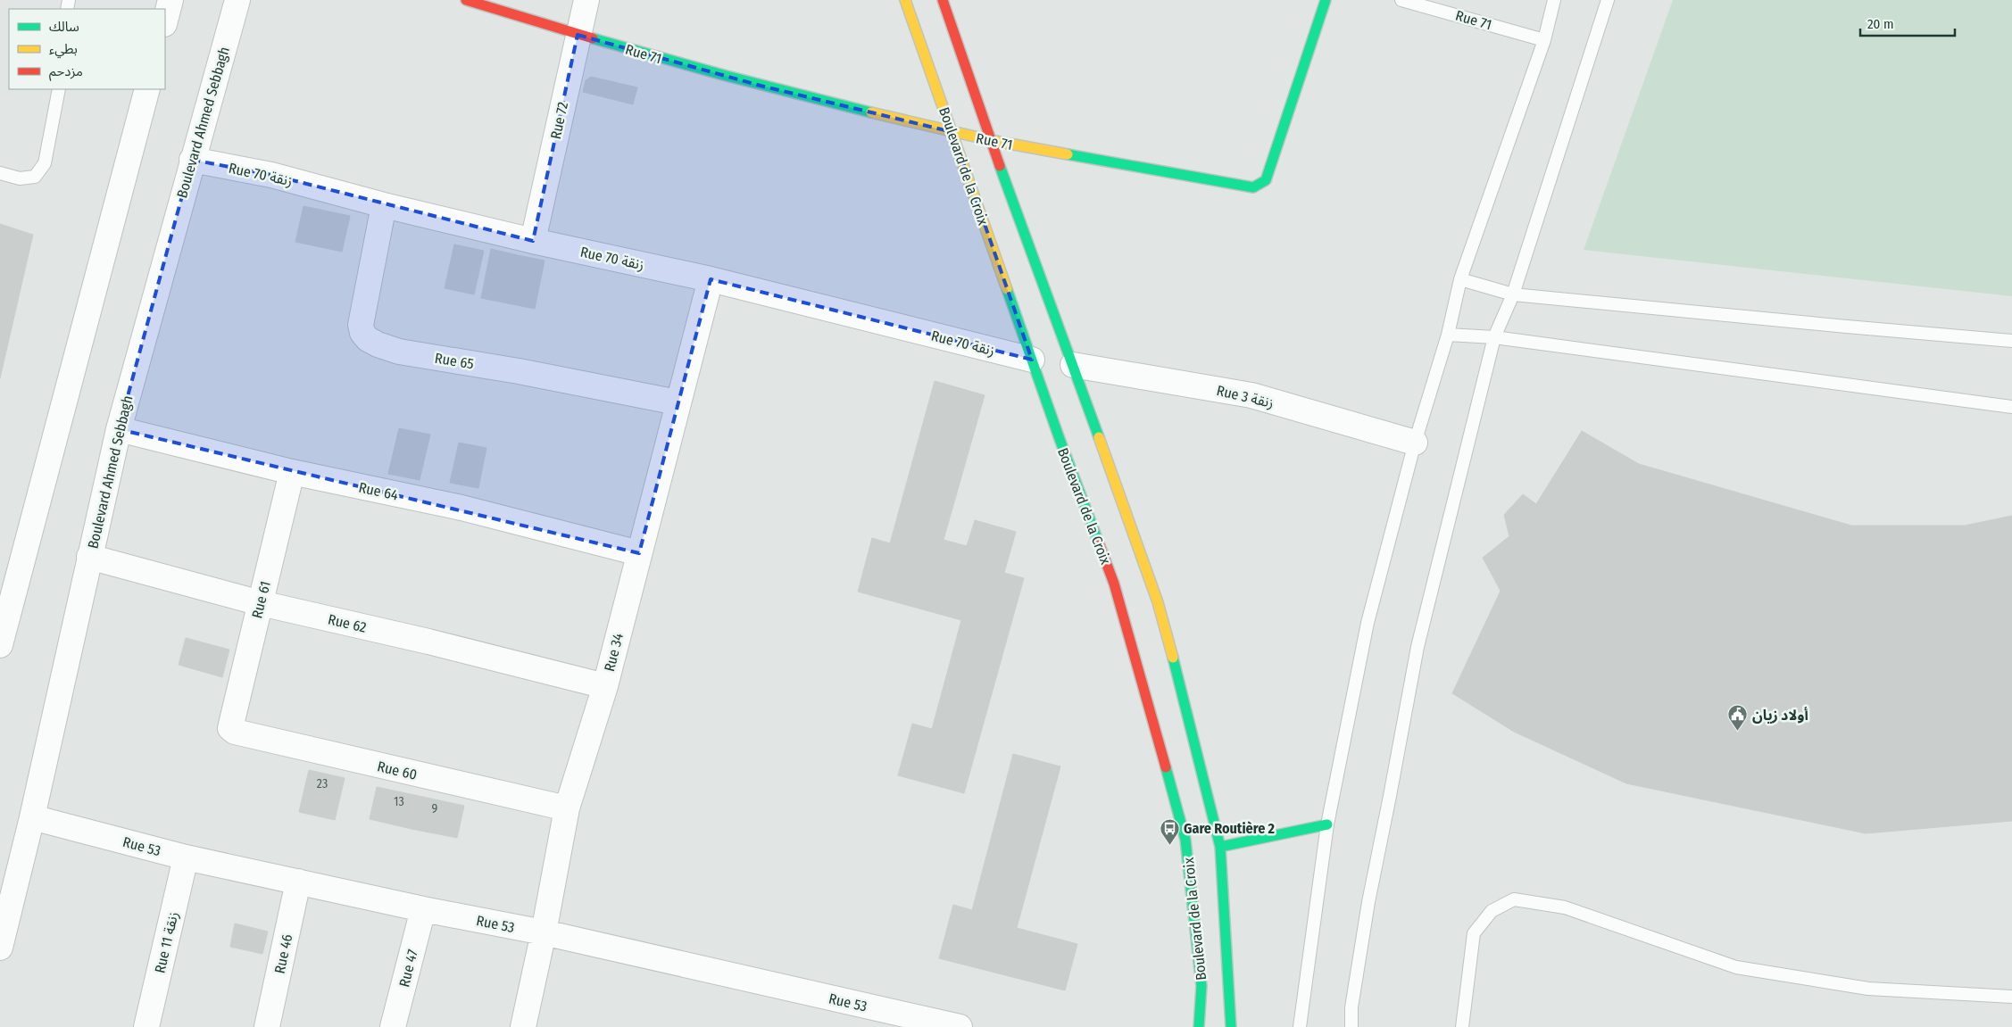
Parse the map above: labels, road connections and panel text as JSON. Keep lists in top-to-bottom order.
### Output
{
  "streets": {
    "street": [
      "Rue 71",
      "Rue 72",
      "Boulevard Ahmed Sebbagh",
      "Boulevard de la Croix",
      "Rue 70 زنقة",
      "Rue 65",
      "Rue 3 زنقة",
      "Rue 64",
      "Rue 61",
      "Rue 62",
      "Rue 34",
      "Rue 60",
      "Rue 53",
      "Rue 11 زنقة",
      "Rue 46",
      "Rue 47"
    ]
  },
  "crossings": [
    ["Rue 71", "Rue 72"],
    ["Rue 71", "Boulevard de la Croix"],
    ["Rue 72", "Rue 70 زنقة"],
    ["Boulevard Ahmed Sebbagh", "Rue 70 زنقة"],
    ["Boulevard Ahmed Sebbagh", "Rue 64"],
    ["Boulevard Ahmed Sebbagh", "Rue 62"],
    ["Boulevard Ahmed Sebbagh", "Rue 53"],
    ["Boulevard de la Croix", "Rue 70 زنقة"],
    ["Boulevard de la Croix", "Rue 3 زنقة"],
    ["Rue 70 زنقة", "Rue 65"],
    ["Rue 70 زنقة", "Rue 34"],
    ["Rue 65", "Rue 34"],
    ["Rue 64", "Rue 61"],
    ["Rue 64", "Rue 34"],
    ["Rue 61", "Rue 62"],
    ["Rue 61", "Rue 60"],
    ["Rue 62", "Rue 34"],
    ["Rue 34", "Rue 60"],
    ["Rue 34", "Rue 53"],
    ["Rue 53", "Rue 11 زنقة"],
    ["Rue 53", "Rue 46"],
    ["Rue 53", "Rue 47"]
  ],
  "places": {
    "public building": ["أولاد زيان"],
    "bus stop": ["Gare Routière 2"]
  },
  "house_numbers": ["23", "13", "9"],
  "legend": ["سالك", "بطيء", "مزدحم"],
  "scale_bar": "20 m"
}
